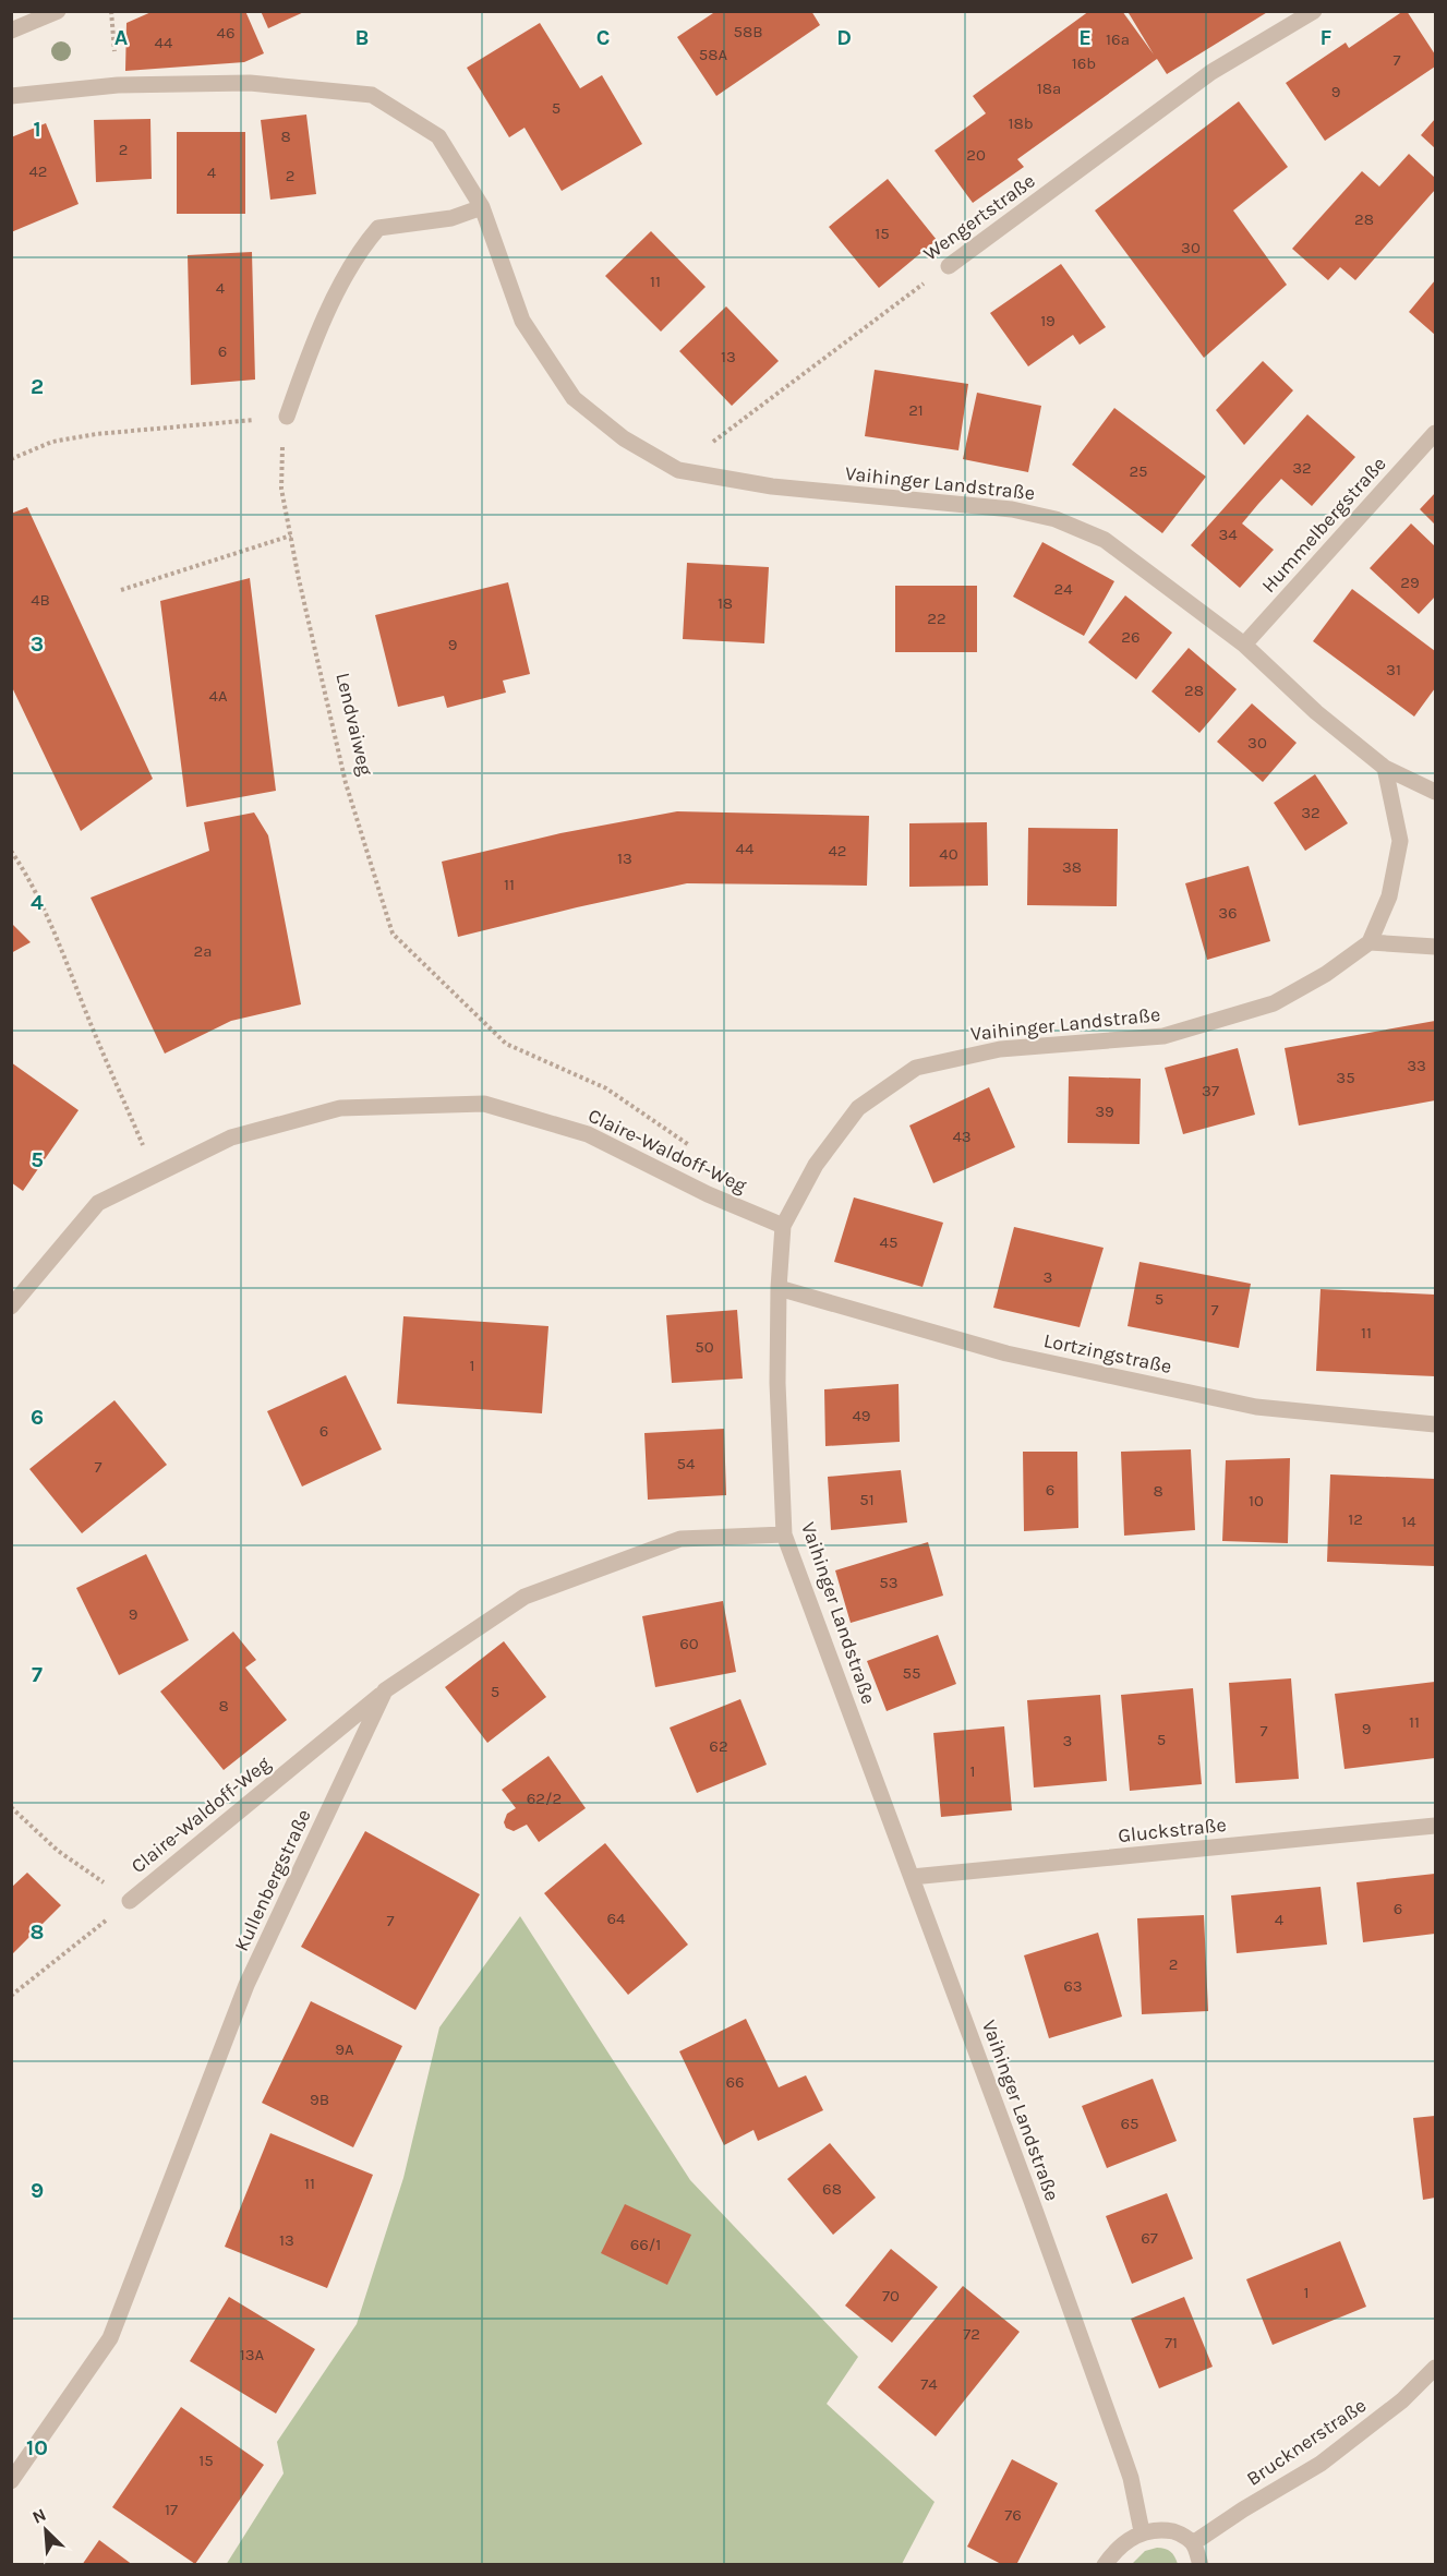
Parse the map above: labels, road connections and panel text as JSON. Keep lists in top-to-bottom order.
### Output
{
  "streets": {
    "street": [
      "Wengertstraße",
      "Vaihinger Landstraße",
      "Hummelbergstraße",
      "Claire-Waldoff-Weg",
      "Lortzingstraße",
      "Gluckstraße",
      "Kullenbergstraße",
      "Brucknerstraße"
    ],
    "path": ["Lendvaiweg"]
  },
  "crossings": [
    ["Wengertstraße", "Vaihinger Landstraße"],
    ["Vaihinger Landstraße", "Hummelbergstraße"],
    ["Vaihinger Landstraße", "Claire-Waldoff-Weg"],
    ["Vaihinger Landstraße", "Lortzingstraße"],
    ["Vaihinger Landstraße", "Gluckstraße"],
    ["Lendvaiweg", "Claire-Waldoff-Weg"],
    ["Claire-Waldoff-Weg", "Kullenbergstraße"]
  ],
  "house_numbers": [
    "58B",
    "46",
    "16a",
    "44",
    "58A",
    "7",
    "16b",
    "18a",
    "9",
    "5",
    "18b",
    "8",
    "2",
    "20",
    "42",
    "4",
    "2",
    "28",
    "15",
    "30",
    "11",
    "4",
    "19",
    "6",
    "13",
    "21",
    "32",
    "25",
    "34",
    "29",
    "24",
    "4B",
    "18",
    "22",
    "26",
    "9",
    "31",
    "28",
    "4A",
    "30",
    "32",
    "44",
    "42",
    "40",
    "13",
    "38",
    "11",
    "36",
    "2a",
    "33",
    "35",
    "37",
    "39",
    "43",
    "45",
    "3",
    "5",
    "7",
    "11",
    "50",
    "1",
    "49",
    "6",
    "54",
    "7",
    "6",
    "8",
    "51",
    "10",
    "12",
    "14",
    "53",
    "9",
    "60",
    "55",
    "5",
    "8",
    "11",
    "9",
    "7",
    "5",
    "3",
    "62",
    "1",
    "62/2",
    "6",
    "64",
    "4",
    "7",
    "2",
    "63",
    "9A",
    "66",
    "9B",
    "65",
    "11",
    "68",
    "67",
    "13",
    "66/1",
    "1",
    "70",
    "72",
    "71",
    "13A",
    "74",
    "15",
    "17",
    "76"
  ],
  "north": "top left",
  "grid": {
    "columns": [
      "A",
      "B",
      "C",
      "D",
      "E",
      "F"
    ],
    "rows": [
      "1",
      "2",
      "3",
      "4",
      "5",
      "6",
      "7",
      "8",
      "9",
      "10"
    ]
  }
}
